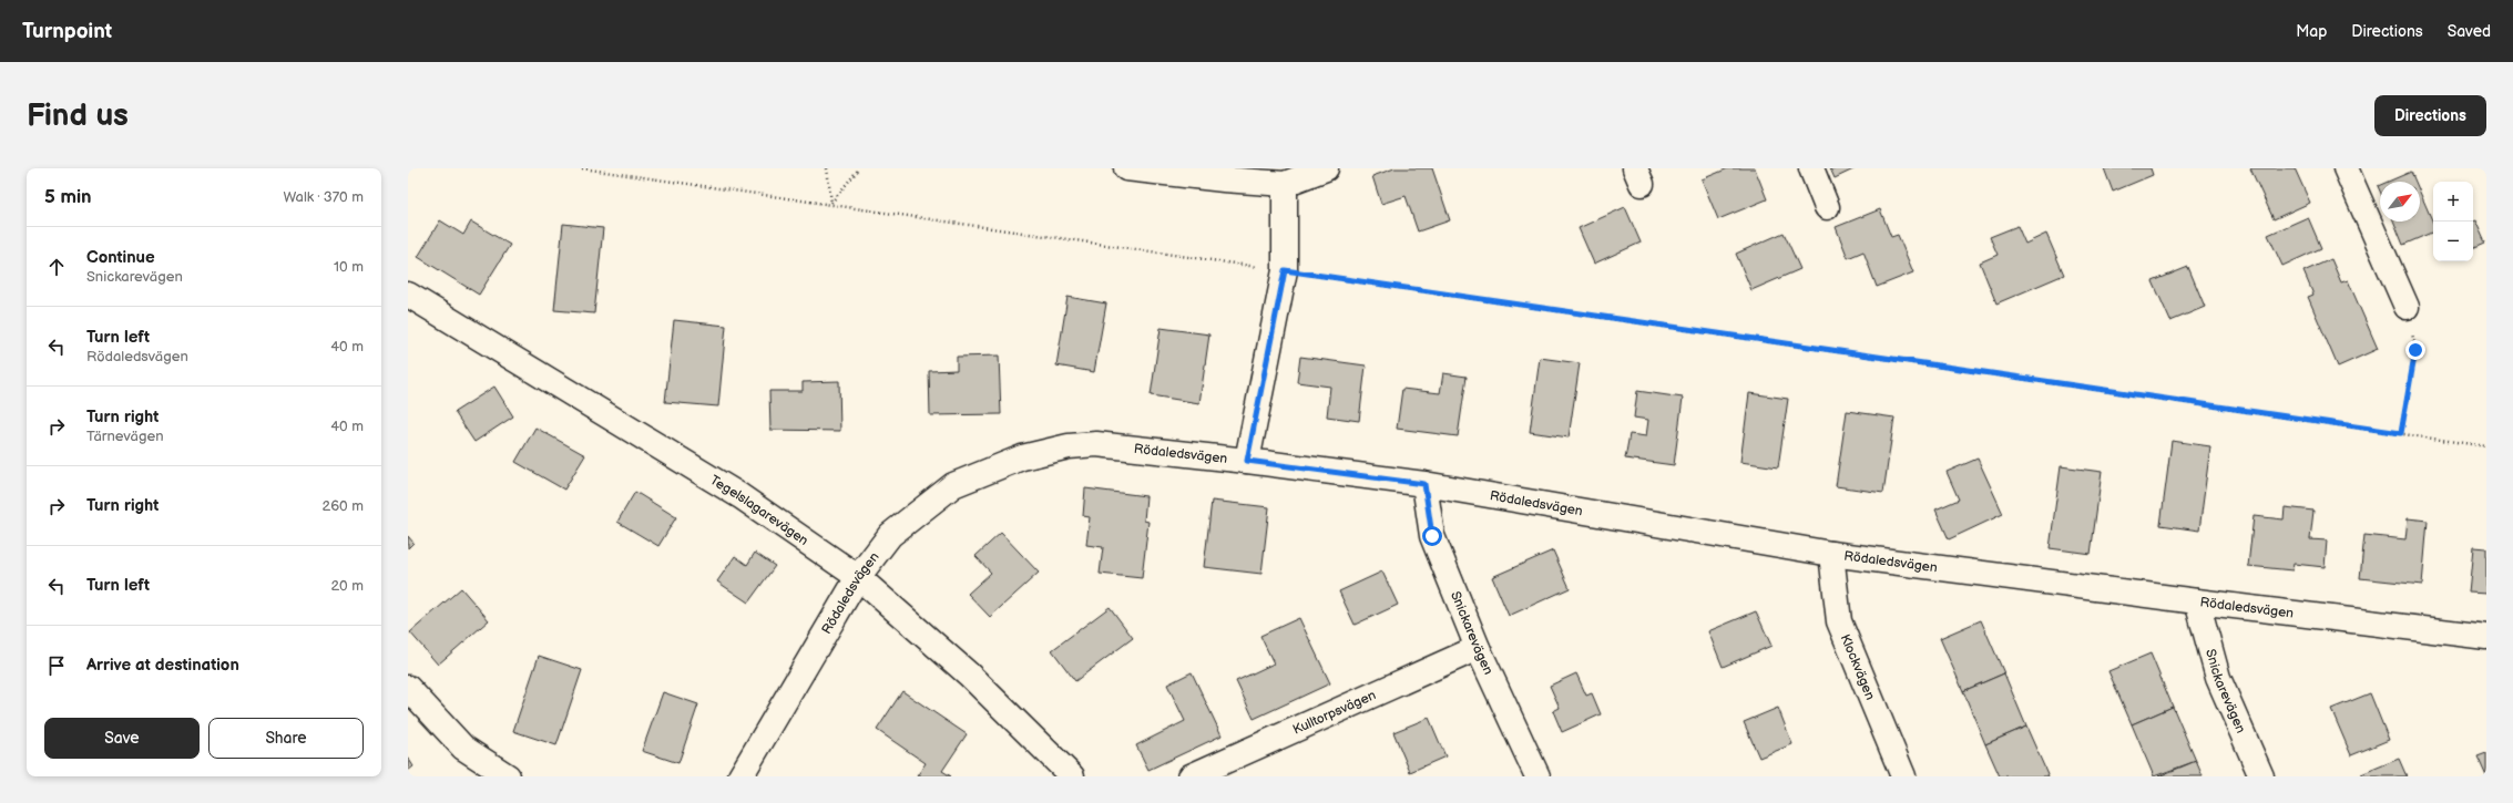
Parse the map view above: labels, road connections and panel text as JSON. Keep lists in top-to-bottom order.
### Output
{
  "streets": {
    "street": [
      "Rödaledsvägen",
      "Tegelslagarevägen",
      "Snickarevägen",
      "Klockvägen",
      "Kulltorpsvägen"
    ]
  },
  "crossings": [
    ["Rödaledsvägen", "Tegelslagarevägen"],
    ["Rödaledsvägen", "Snickarevägen"],
    ["Rödaledsvägen", "Klockvägen"],
    ["Snickarevägen", "Kulltorpsvägen"]
  ],
  "north": "top right",
  "page": {
    "header": "Turnpoint",
    "nav": ["Map", "Directions", "Saved"],
    "buttons": [
      "Directions",
      ["Save", "Share"]
    ],
    "title": "Find us",
    "heading": ["5 min", "Walk · 370 m"],
    "map_buttons": ["+", "−"],
    "list": [
      ["Continue", "Snickarevägen", "10 m"],
      ["Turn left", "Rödaledsvägen", "40 m"],
      ["Turn right", "Tärnevägen", "40 m"],
      ["Turn right", "260 m"],
      ["Turn left", "20 m"],
      "Arrive at destination"
    ]
  }
}
